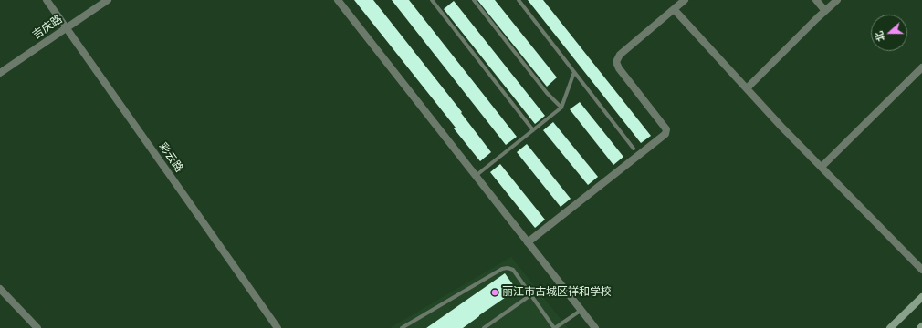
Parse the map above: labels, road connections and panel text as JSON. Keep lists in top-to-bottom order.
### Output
{
  "streets": {
    "street": ["吉庆路", "彩云路"]
  },
  "crossings": [
    ["吉庆路", "彩云路"]
  ],
  "places": ["丽江市古城区祥和学校"],
  "north": "left"
}
